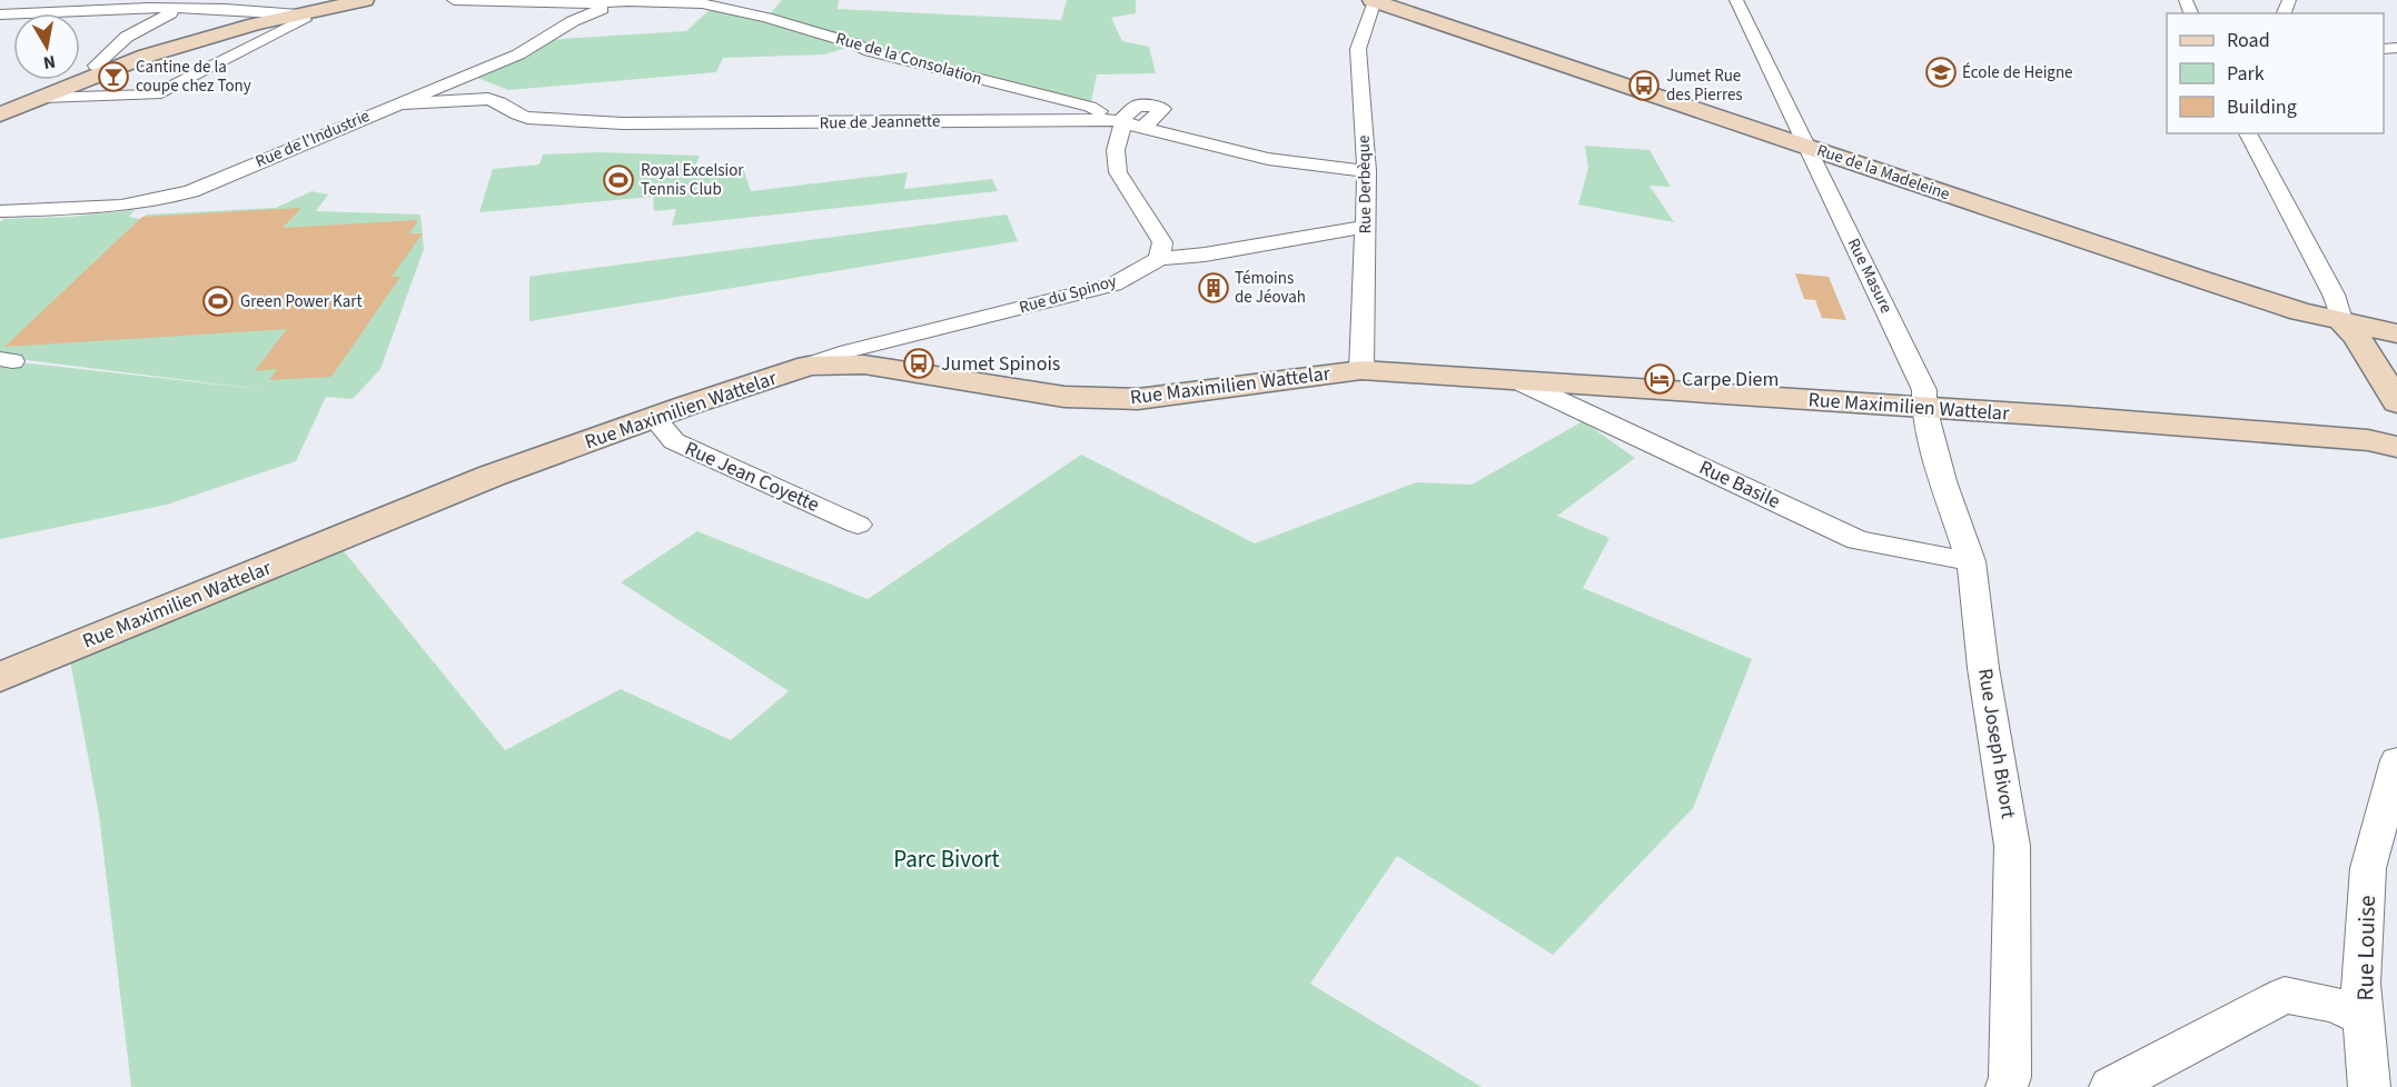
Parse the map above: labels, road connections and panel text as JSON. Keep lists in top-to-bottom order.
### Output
{
  "streets": {
    "street": [
      "Rue de la Consolation",
      "Rue de Jeannette",
      "Rue de l'Industrie",
      "Rue de la Madeleine",
      "Rue Derbèque",
      "Rue Masure",
      "Rue du Spinoy",
      "Rue Maximilien Wattelar",
      "Rue Jean Coyette",
      "Rue Basile",
      "Rue Joseph Bivort",
      "Rue Louise"
    ]
  },
  "crossings": [
    ["Rue de la Consolation", "Rue de Jeannette"],
    ["Rue de la Consolation", "Rue de l'Industrie"],
    ["Rue de Jeannette", "Rue de l'Industrie"],
    ["Rue de Jeannette", "Rue Derbèque"],
    ["Rue de la Madeleine", "Rue Derbèque"],
    ["Rue de la Madeleine", "Rue Masure"],
    ["Rue Derbèque", "Rue du Spinoy"],
    ["Rue Derbèque", "Rue Maximilien Wattelar"],
    ["Rue Masure", "Rue Maximilien Wattelar"],
    ["Rue Masure", "Rue Joseph Bivort"],
    ["Rue du Spinoy", "Rue Maximilien Wattelar"],
    ["Rue Maximilien Wattelar", "Rue Jean Coyette"],
    ["Rue Maximilien Wattelar", "Rue Basile"],
    ["Rue Maximilien Wattelar", "Rue Joseph Bivort"],
    ["Rue Basile", "Rue Joseph Bivort"]
  ],
  "parks": ["Parc Bivort"],
  "places": {
    "school or university": ["École de Heigne"],
    "bar": ["Cantine de la coupe chez Tony"],
    "bus stop": ["Jumet Rue des Pierres", "Jumet Spinois"],
    "sports": ["Royal Excelsior Tennis Club", "Green Power Kart"],
    "building": ["Témoins de Jéovah"],
    "hotel": ["Carpe Diem"]
  },
  "legend": ["Road", "Park", "Building"],
  "north": "bottom"
}
